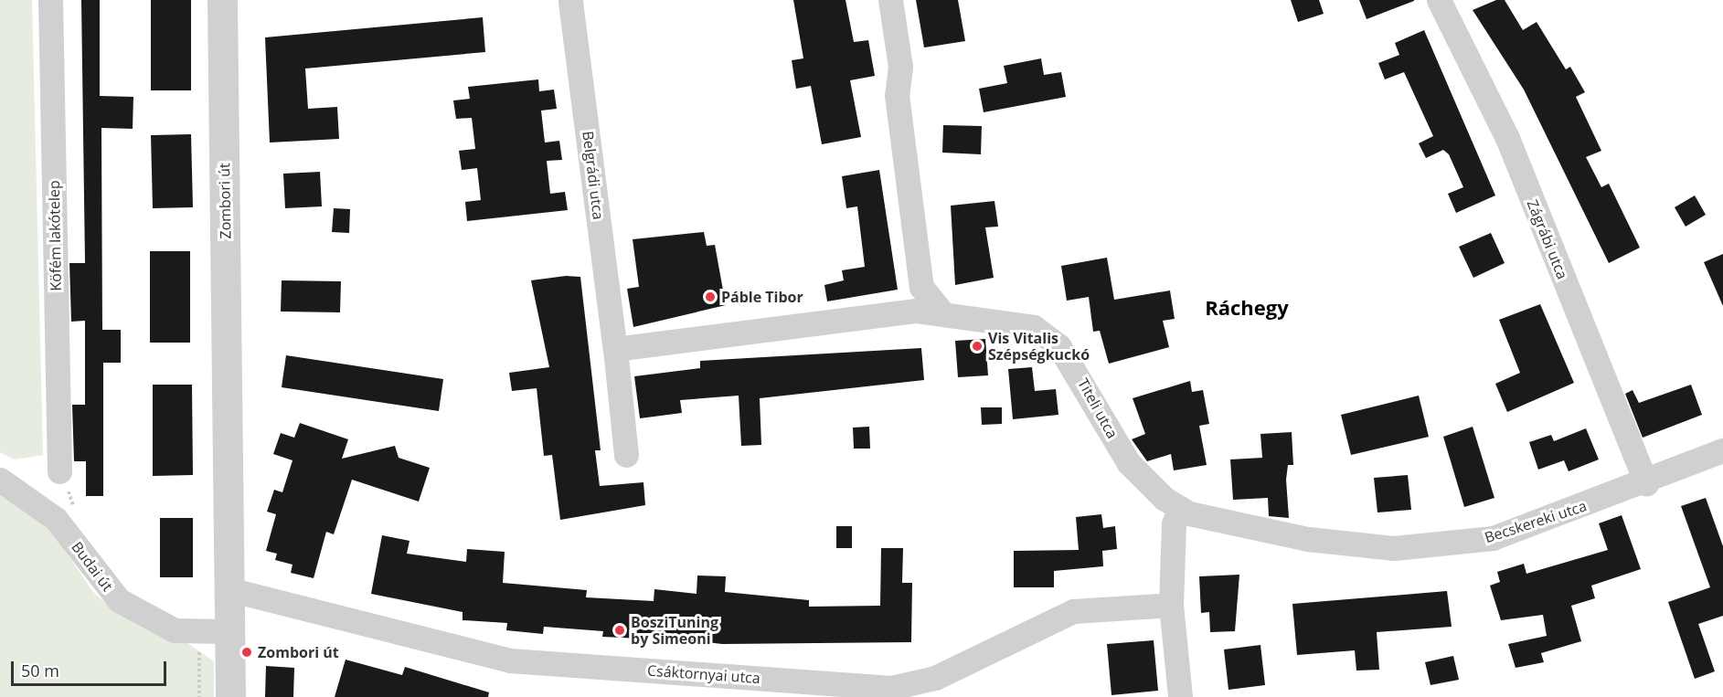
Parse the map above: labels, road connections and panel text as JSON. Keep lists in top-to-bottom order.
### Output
{
  "streets": {
    "street": [
      "Belgrádi utca",
      "Zombori út",
      "Köfém lakótelep",
      "Zágrábi utca",
      "Titeli utca",
      "Becskereki utca",
      "Budai út",
      "Csáktornyai utca"
    ]
  },
  "crossings": [
    ["Zombori út", "Budai út"],
    ["Zombori út", "Csáktornyai utca"],
    ["Zágrábi utca", "Becskereki utca"],
    ["Titeli utca", "Becskereki utca"]
  ],
  "districts": ["Ráchegy"],
  "places": [
    "Páble Tibor",
    "Vis Vitalis Szépségkuckó",
    "BosziTuning by Simeoni",
    "Zombori út"
  ],
  "scale_bar": "50 m"
}
